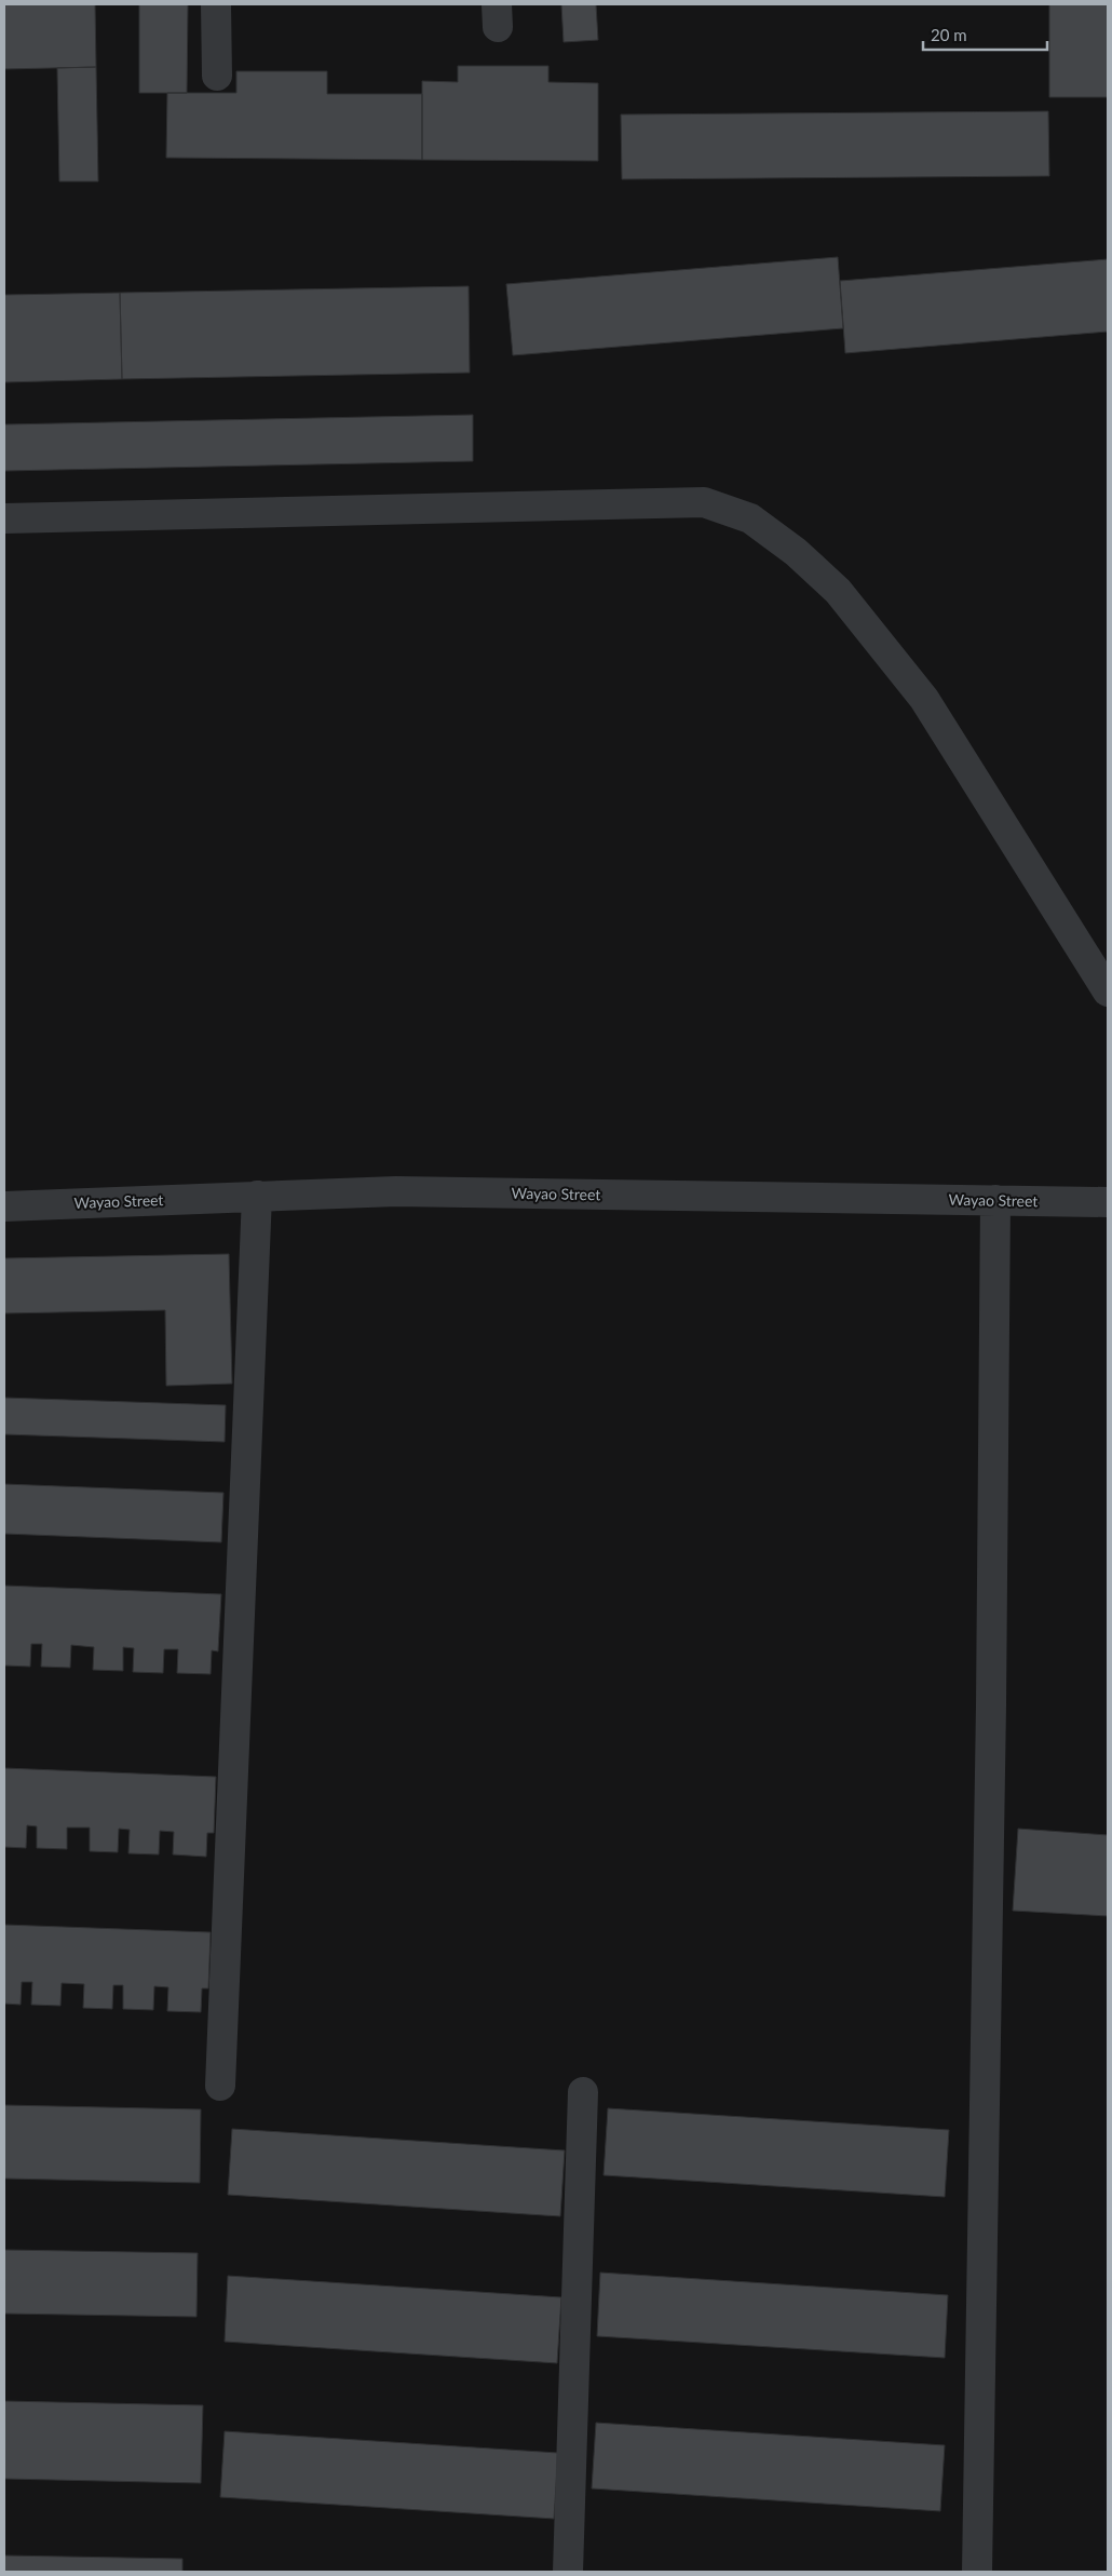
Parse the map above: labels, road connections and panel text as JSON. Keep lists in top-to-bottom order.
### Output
{
  "streets": {
    "street": ["Wayao Street"]
  },
  "scale_bar": "20 m"
}
